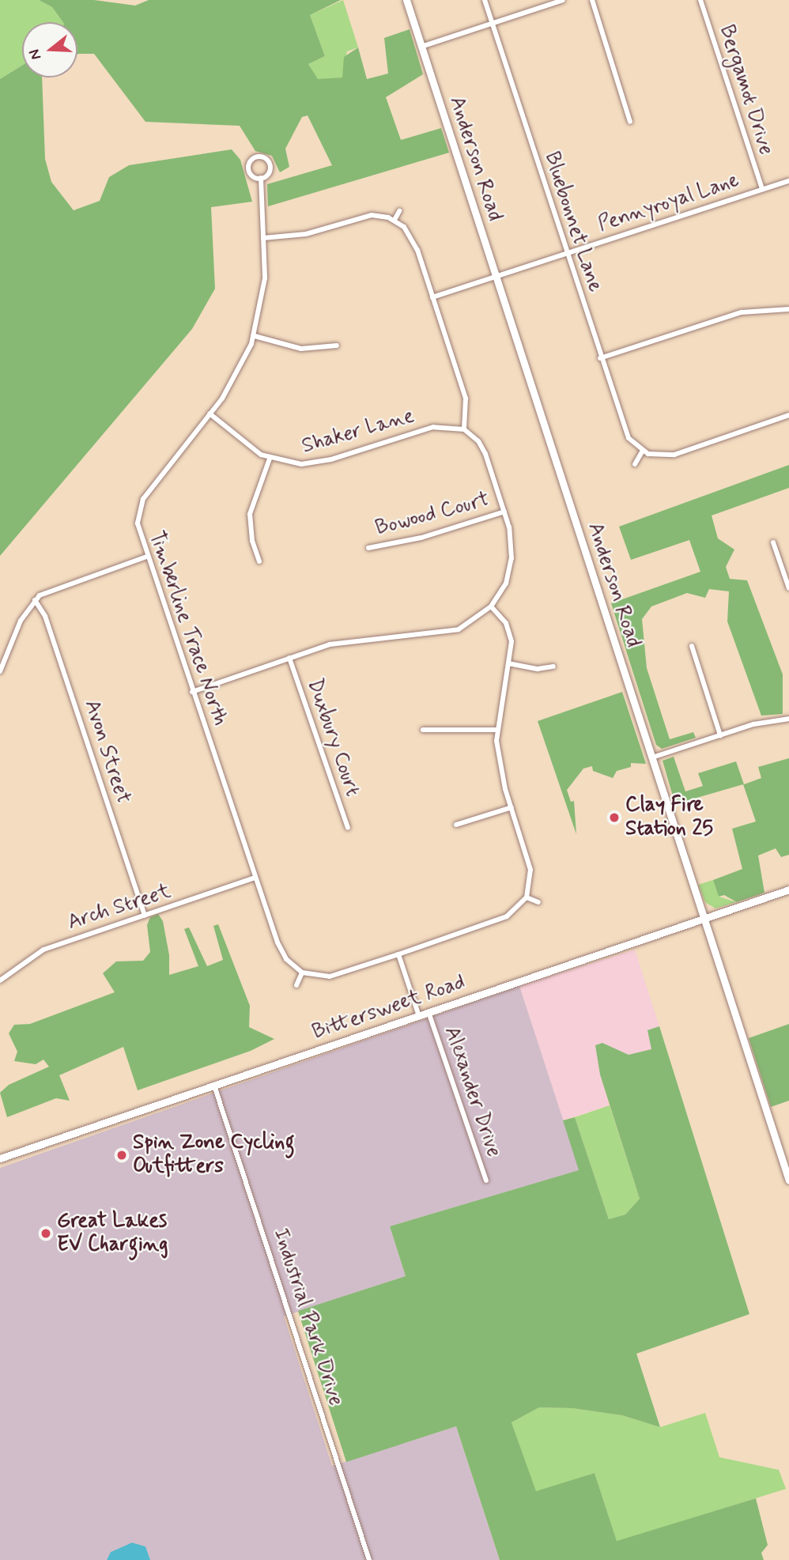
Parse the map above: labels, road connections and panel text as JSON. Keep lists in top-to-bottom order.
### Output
{
  "streets": {
    "street": [
      "Bergamot Drive",
      "Anderson Road",
      "Pennyroyal Lane",
      "Bluebonnet Lane",
      "Shaker Lane",
      "Bowood Court",
      "Timberline Trace North",
      "Duxbury Court",
      "Avon Street",
      "Arch Street",
      "Bittersweet Road",
      "Alexander Drive",
      "Industrial Park Drive"
    ]
  },
  "crossings": [
    ["Bergamot Drive", "Pennyroyal Lane"],
    ["Anderson Road", "Pennyroyal Lane"],
    ["Anderson Road", "Bittersweet Road"],
    ["Pennyroyal Lane", "Bluebonnet Lane"],
    ["Shaker Lane", "Timberline Trace North"],
    ["Timberline Trace North", "Arch Street"],
    ["Avon Street", "Arch Street"],
    ["Bittersweet Road", "Alexander Drive"],
    ["Bittersweet Road", "Industrial Park Drive"]
  ],
  "places": ["Clay Fire Station 25", "Spin Zone Cycling Outfitters", "Great Lakes EV Charging"],
  "north": "left"
}
